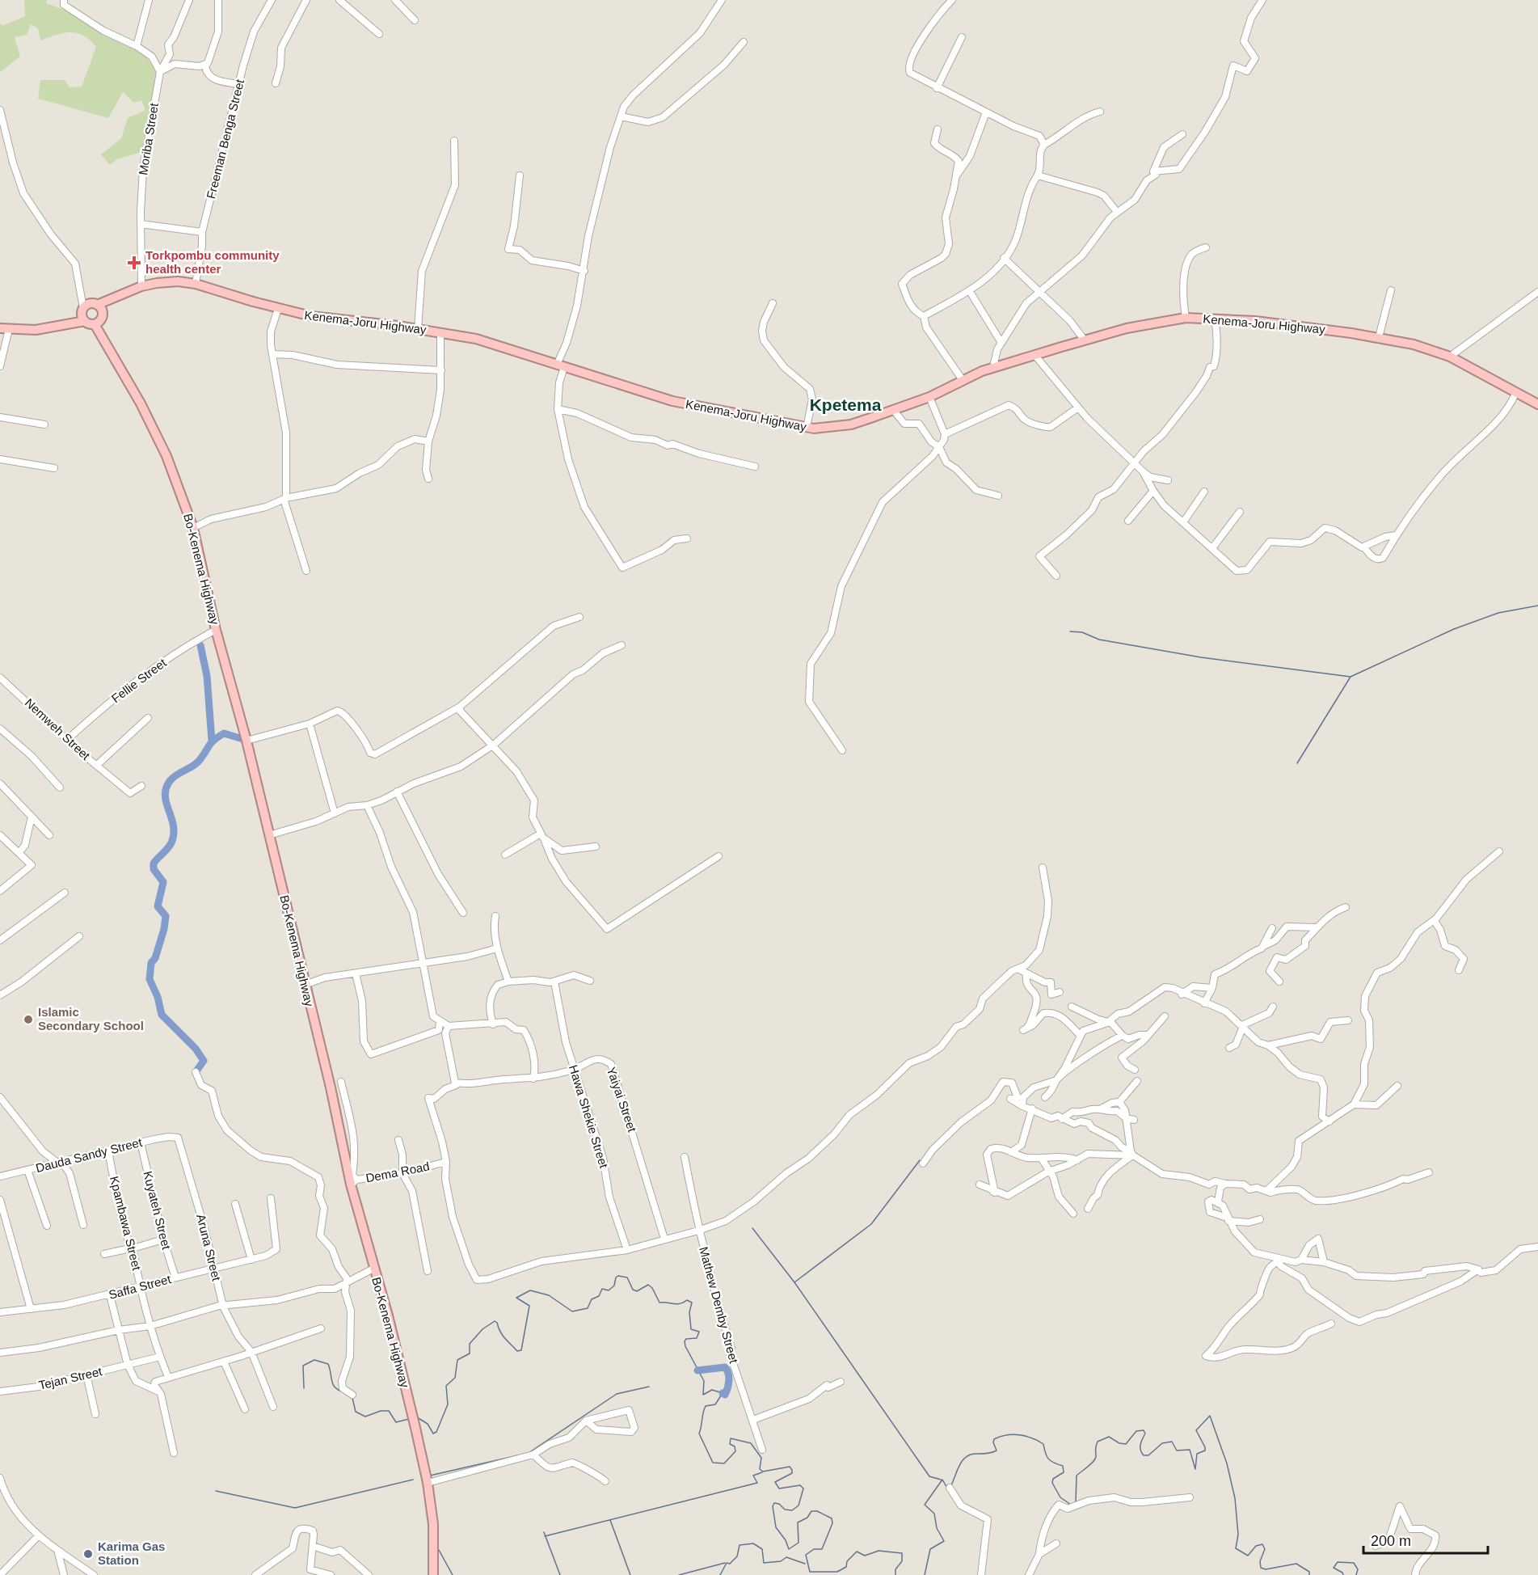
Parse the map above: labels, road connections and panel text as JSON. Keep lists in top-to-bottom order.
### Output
{
  "streets": {
    "highway": ["Kenema-Joru Highway", "Bo-Kenema Highway"],
    "street": [
      "Moriba Street",
      "Freeman Benga Street",
      "Fellie Street",
      "Nemweh Street",
      "Yaiyai Street",
      "Hawa Shekie Street",
      "Dauda Sandy Street",
      "Dema Road",
      "Kuyateh Street",
      "Kpambawa Street",
      "Aruna Street",
      "Saffa Street",
      "Mathew Demby Street",
      "Tejan Street"
    ]
  },
  "crossings": [
    ["Moriba Street", "Kenema-Joru Highway"],
    ["Freeman Benga Street", "Kenema-Joru Highway"],
    ["Bo-Kenema Highway", "Fellie Street"],
    ["Bo-Kenema Highway", "Dema Road"],
    ["Fellie Street", "Nemweh Street"],
    ["Yaiyai Street", "Hawa Shekie Street"],
    ["Dauda Sandy Street", "Kuyateh Street"],
    ["Dauda Sandy Street", "Kpambawa Street"],
    ["Dauda Sandy Street", "Aruna Street"],
    ["Kuyateh Street", "Saffa Street"],
    ["Kpambawa Street", "Saffa Street"],
    ["Kpambawa Street", "Tejan Street"],
    ["Aruna Street", "Saffa Street"]
  ],
  "districts": ["Kpetema"],
  "places": {
    "health": ["Torkpombu community health center"],
    "other": ["Islamic Secondary School", "Karima Gas Station"]
  },
  "scale_bar": "200 m"
}
